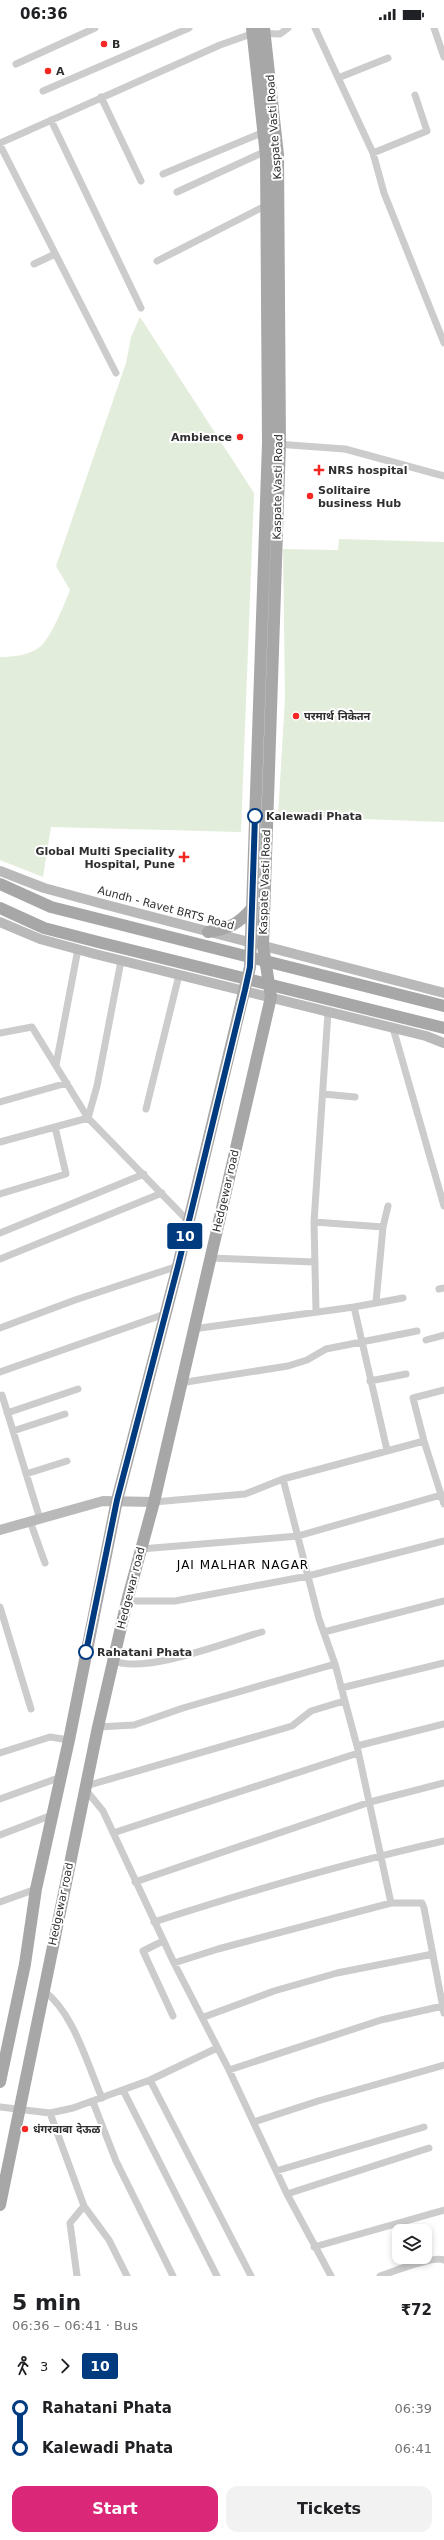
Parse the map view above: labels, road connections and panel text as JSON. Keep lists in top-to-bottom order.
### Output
{
  "streets": {
    "main road": ["Kaspate Vasti Road", "Hedgewar road"],
    "street": ["Aundh - Ravet BRTS Road"]
  },
  "crossings": [
    ["Kaspate Vasti Road", "Aundh - Ravet BRTS Road"],
    ["Kaspate Vasti Road", "Hedgewar road"]
  ],
  "districts": ["JAI MALHAR NAGAR"],
  "places": {
    "other": [
      "B",
      "A",
      "Ambience",
      "Solitaire business Hub",
      "परमार्थ निकेतन",
      "Kalewadi Phata",
      "Rahatani Phata",
      "धंगरबाबा देऊळ"
    ],
    "health": ["NRS hospital", "Global Multi Speciality Hospital, Pune"]
  },
  "lines": ["bus line 10"],
  "page": {
    "status": "06:36",
    "on_map": "10",
    "heading": ["5 min", "06:36 – 06:41 · Bus", "₹72"],
    "legs": ["3", "10"],
    "list": [
      {
        "name": "Rahatani Phata",
        "value": "06:39"
      },
      {
        "name": "Kalewadi Phata",
        "value": "06:41"
      }
    ],
    "buttons": ["Start", "Tickets"]
  }
}
